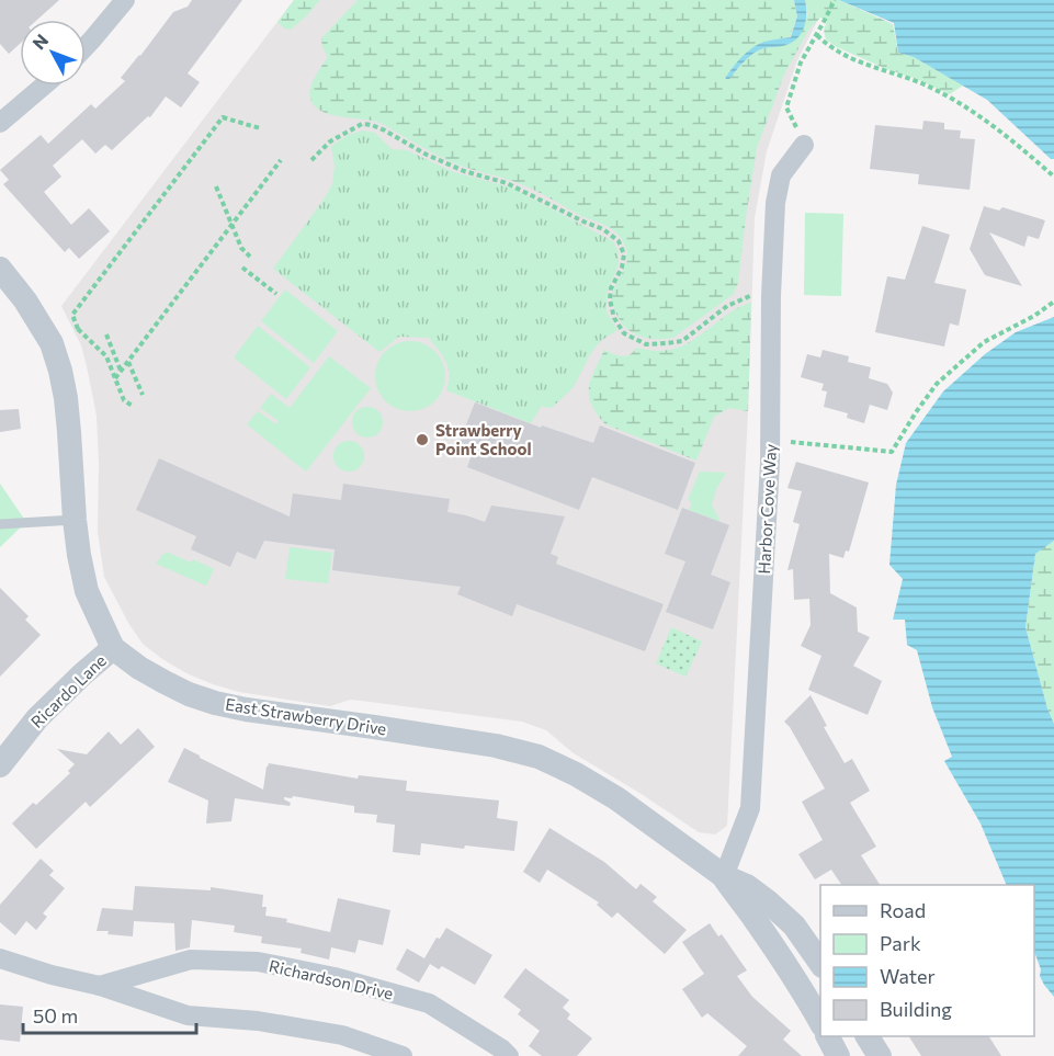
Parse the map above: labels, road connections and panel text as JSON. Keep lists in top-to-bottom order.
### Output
{
  "streets": {
    "street": [
      "Harbor Cove Way",
      "Ricardo Lane",
      "East Strawberry Drive",
      "Richardson Drive"
    ]
  },
  "crossings": [
    ["Harbor Cove Way", "East Strawberry Drive"],
    ["Ricardo Lane", "East Strawberry Drive"]
  ],
  "places": ["Strawberry Point School"],
  "legend": [
    "Road",
    "Park",
    "Water",
    "Building"
  ],
  "scale_bar": "50 m",
  "north": "top left"
}
